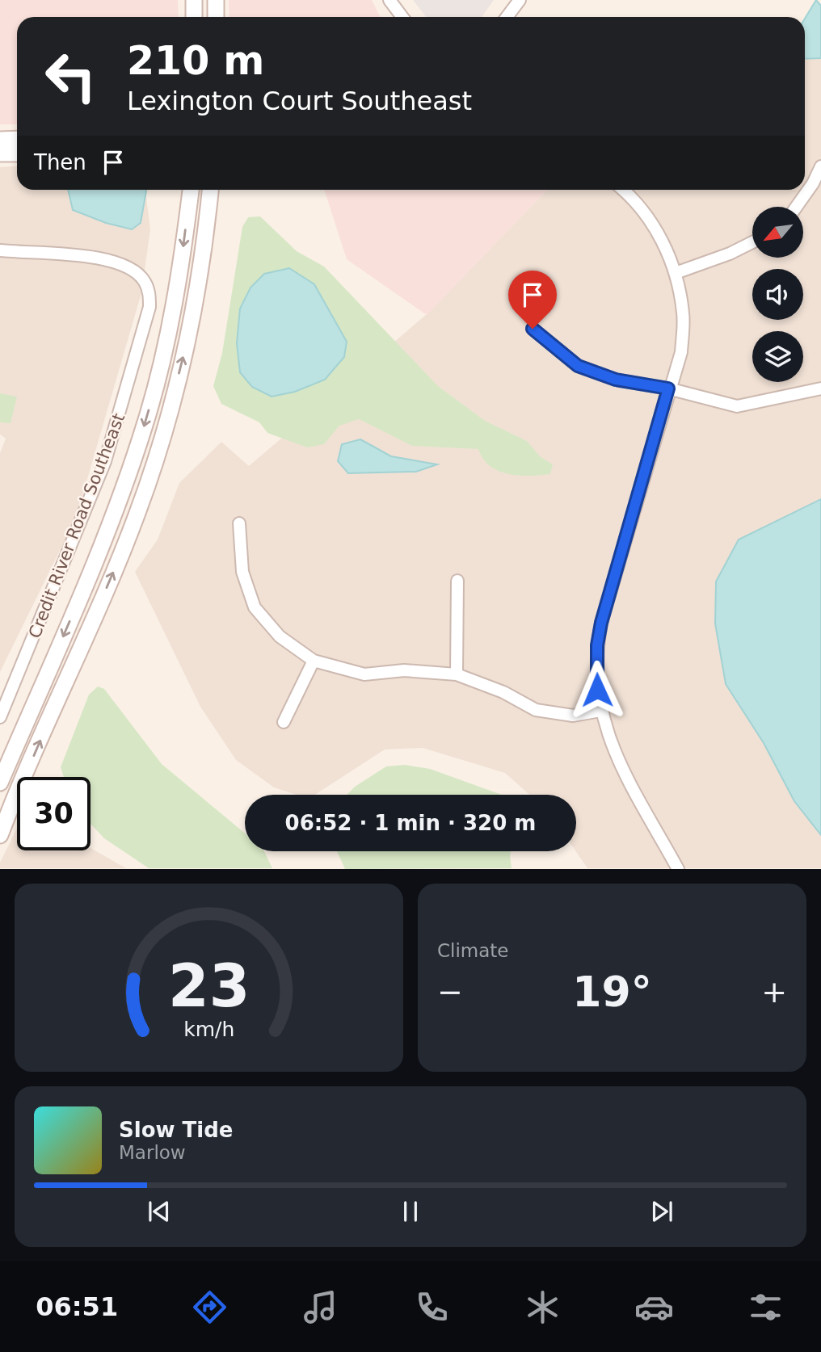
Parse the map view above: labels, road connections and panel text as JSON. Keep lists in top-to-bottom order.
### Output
{
  "streets": {
    "street": ["Credit River Road Southeast"]
  },
  "north": "bottom left",
  "page": {
    "turn": ["210 m", "Lexington Court Southeast"],
    "then": "Then",
    "limit": "30",
    "trip": "06:52 · 1 min · 320 m",
    "tile": "Climate",
    "heat": ["−", "19°", "+"],
    "song": ["Slow Tide", "Marlow"],
    "tabs": "06:51",
    "gauge": ["23", "km/h"]
  }
}
